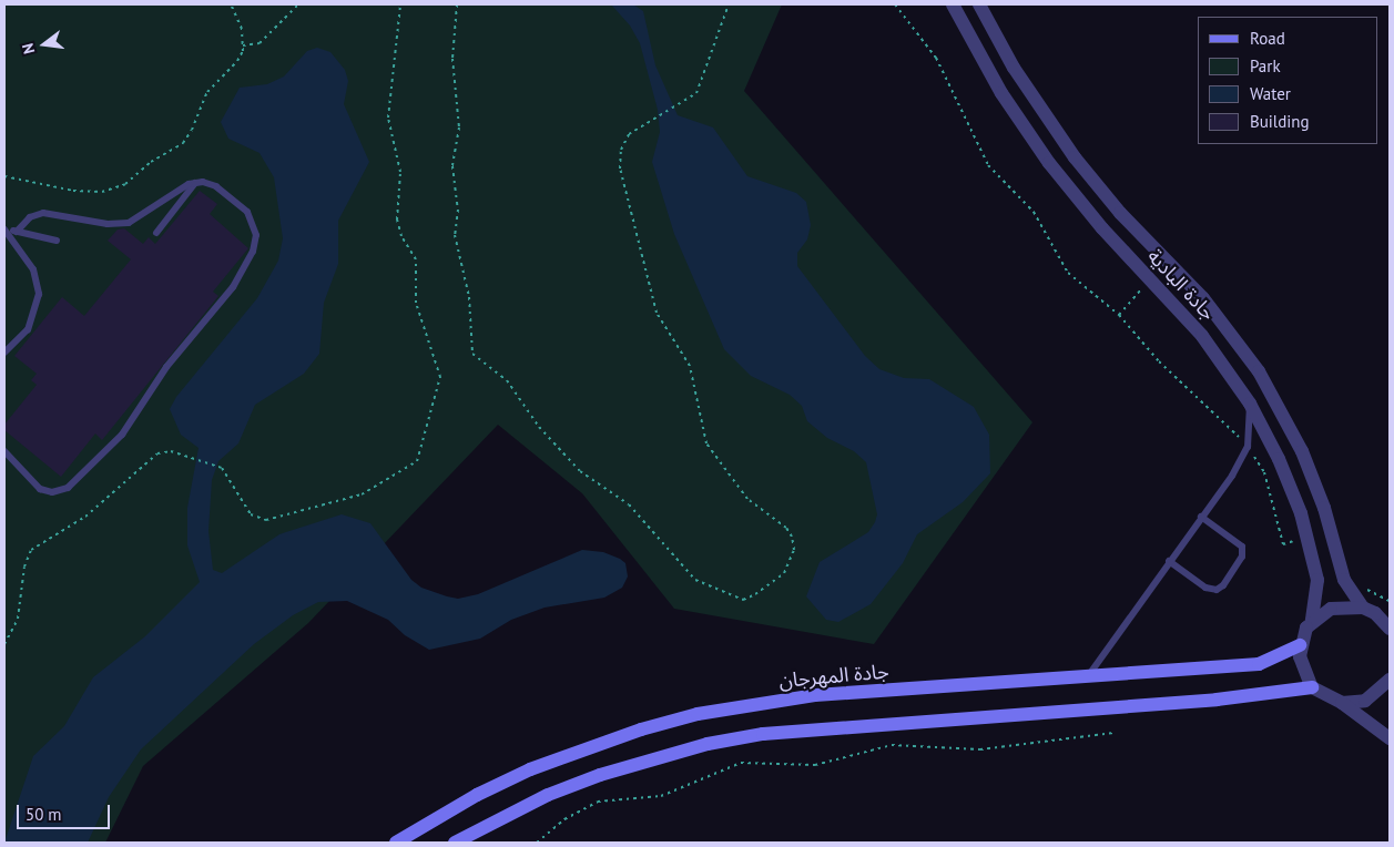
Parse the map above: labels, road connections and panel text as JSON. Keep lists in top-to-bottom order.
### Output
{
  "streets": {
    "main road": ["جادة المهرجان"],
    "street": ["جادة البادية"]
  },
  "crossings": [
    ["جادة البادية", "جادة المهرجان"]
  ],
  "legend": [
    "Road",
    "Park",
    "Water",
    "Building"
  ],
  "scale_bar": "50 m",
  "north": "left"
}
